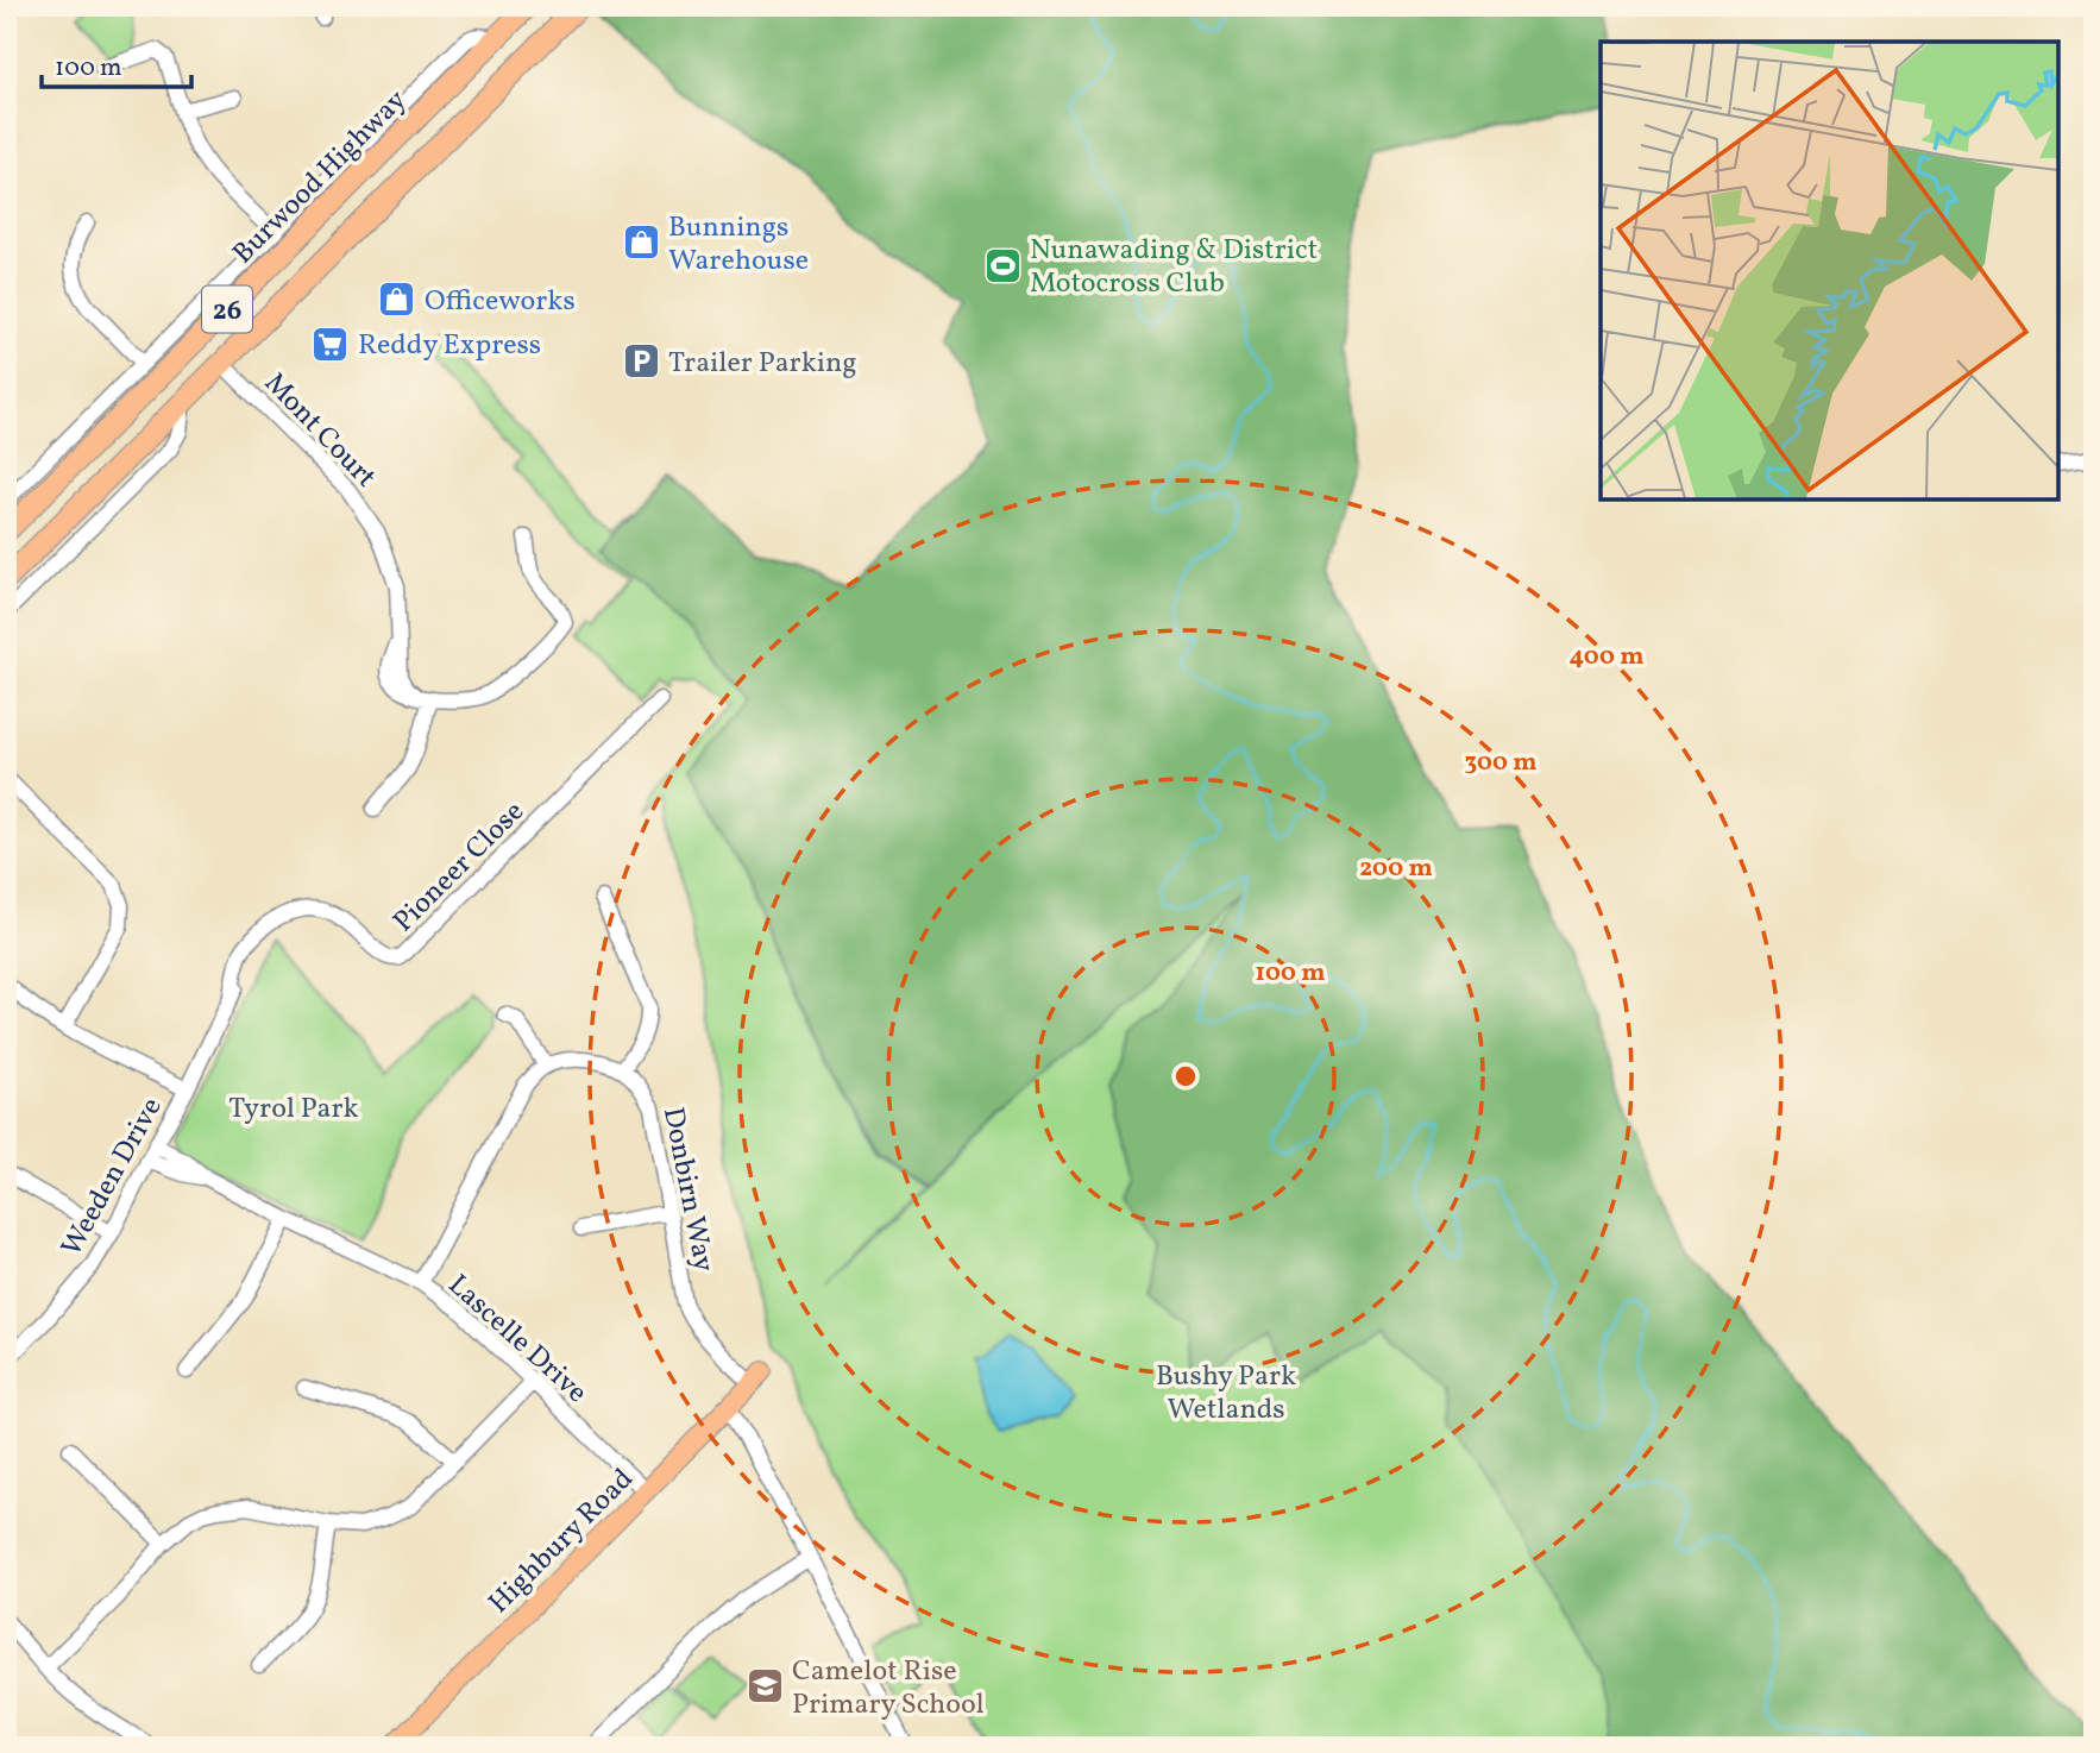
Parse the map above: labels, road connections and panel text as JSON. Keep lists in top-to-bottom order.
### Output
{
  "streets": {
    "highway": ["Burwood Highway", "26"],
    "main road": ["Highbury Road"],
    "street": [
      "Mont Court",
      "Pioneer Close",
      "Weeden Drive",
      "Donbirn Way",
      "Lascelle Drive"
    ]
  },
  "crossings": [
    ["26", "Mont Court"],
    ["Pioneer Close", "Weeden Drive"],
    ["Weeden Drive", "Lascelle Drive"],
    ["Donbirn Way", "Highbury Road"],
    ["Lascelle Drive", "Highbury Road"]
  ],
  "parks": ["Tyrol Park", "Bushy Park Wetlands"],
  "places": {
    "shop": ["Bunnings Warehouse", "Officeworks"],
    "sports": ["Nunawading & District Motocross Club"],
    "supermarket": ["Reddy Express"],
    "parking": ["Trailer Parking"],
    "school or university": ["Camelot Rise Primary School"]
  },
  "scale_bar": "100 m",
  "rings": [
    "400 m",
    "300 m",
    "200 m",
    "100 m"
  ]
}
